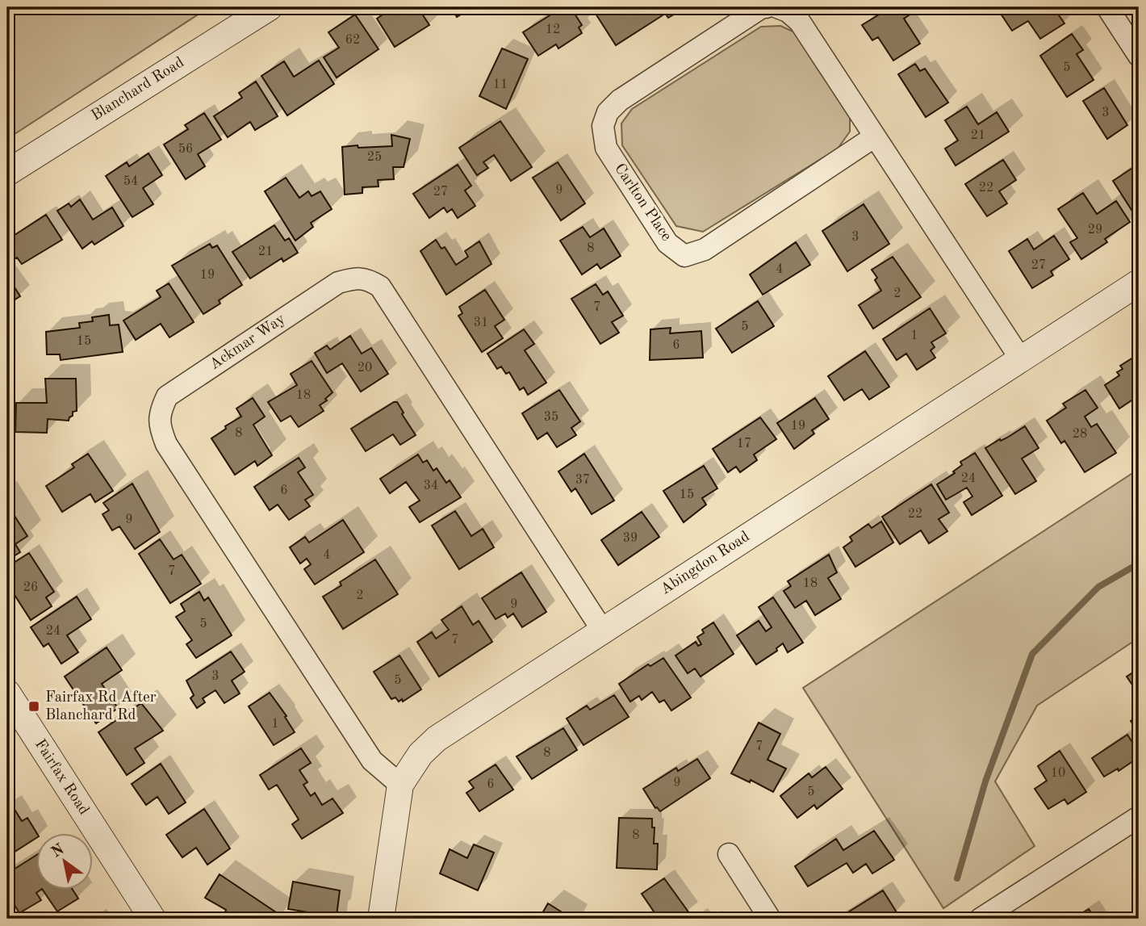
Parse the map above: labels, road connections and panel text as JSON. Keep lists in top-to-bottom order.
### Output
{
  "streets": {
    "street": [
      "Blanchard Road",
      "Carlton Place",
      "Ackmar Way",
      "Abingdon Road",
      "Fairfax Road"
    ]
  },
  "crossings": [
    ["Ackmar Way", "Abingdon Road"]
  ],
  "places": {
    "transit": ["Fairfax Rd After Blanchard Rd"]
  },
  "house_numbers": [
    "12",
    "62",
    "5",
    "11",
    "3",
    "21",
    "56",
    "25",
    "54",
    "22",
    "9",
    "27",
    "29",
    "3",
    "8",
    "21",
    "27",
    "4",
    "19",
    "2",
    "7",
    "31",
    "5",
    "1",
    "15",
    "6",
    "20",
    "18",
    "35",
    "19",
    "8",
    "28",
    "17",
    "24",
    "37",
    "34",
    "6",
    "15",
    "22",
    "9",
    "39",
    "4",
    "7",
    "18",
    "26",
    "2",
    "9",
    "5",
    "24",
    "7",
    "3",
    "5",
    "1",
    "7",
    "8",
    "10",
    "9",
    "6",
    "5",
    "8"
  ],
  "north": "top left"
}
